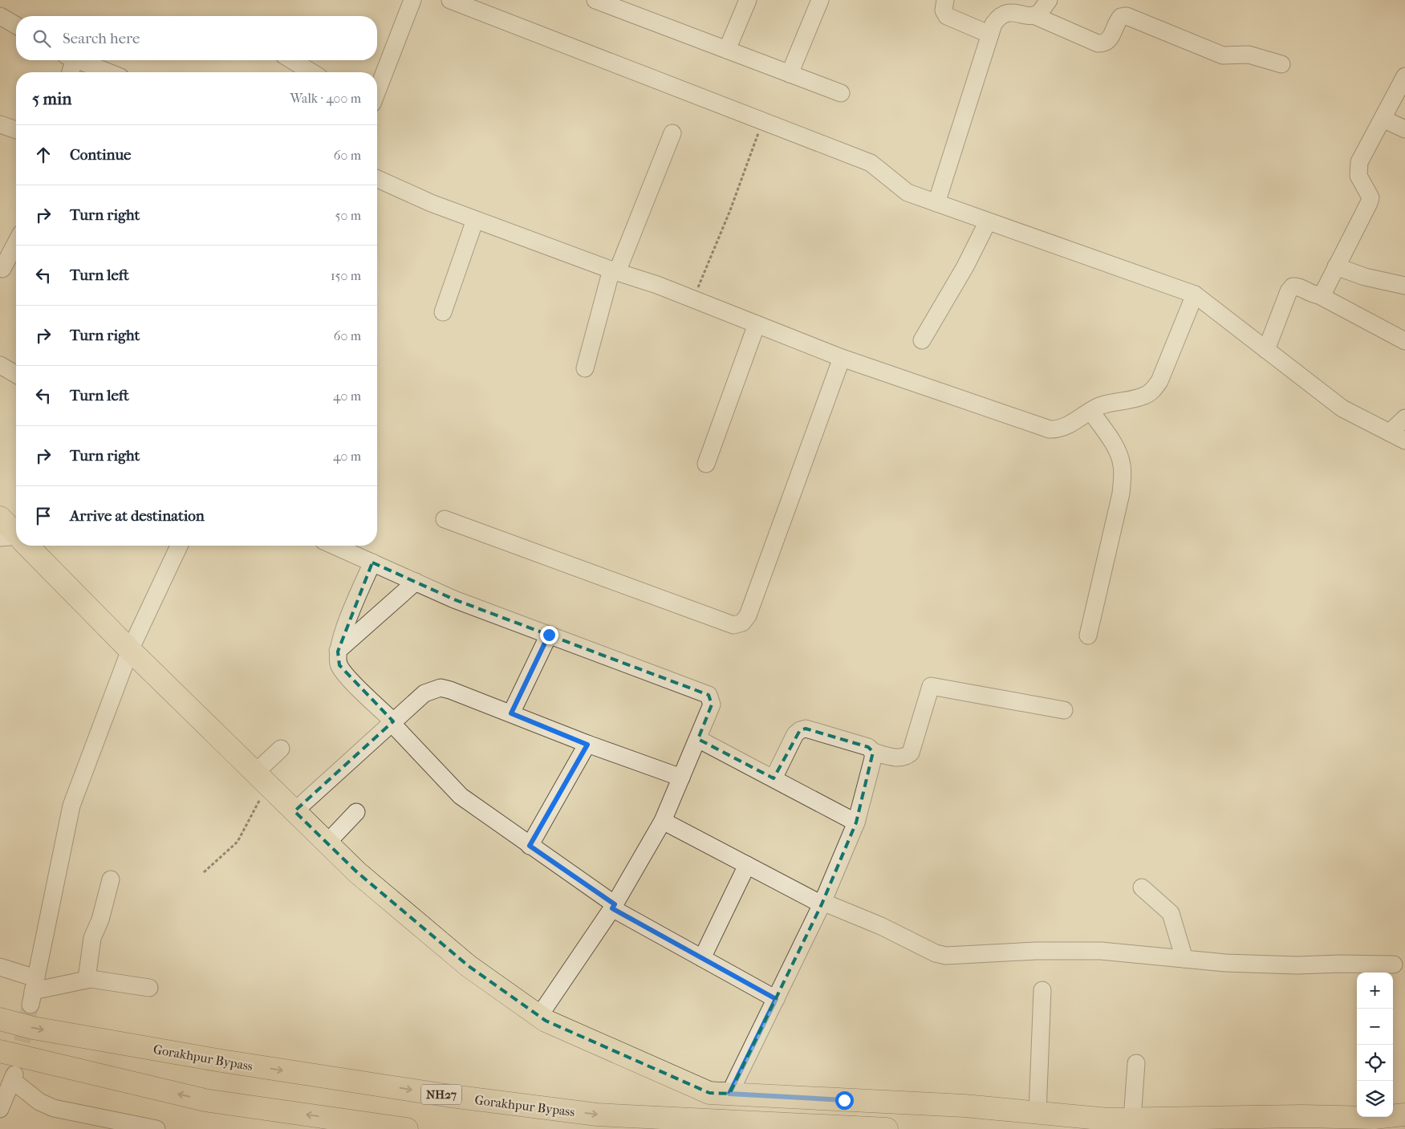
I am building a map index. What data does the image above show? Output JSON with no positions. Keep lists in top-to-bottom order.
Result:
{
  "streets": {
    "main road": ["Gorakhpur Bypass", "NH27"]
  },
  "page": {
    "search": "Search here",
    "heading": ["5 min", "Walk · 400 m"],
    "list": [
      ["Continue", "60 m"],
      ["Turn right", "50 m"],
      ["Turn left", "150 m"],
      ["Turn right", "60 m"],
      ["Turn left", "40 m"],
      ["Turn right", "40 m"],
      "Arrive at destination"
    ],
    "map_buttons": ["+", "−"]
  }
}
